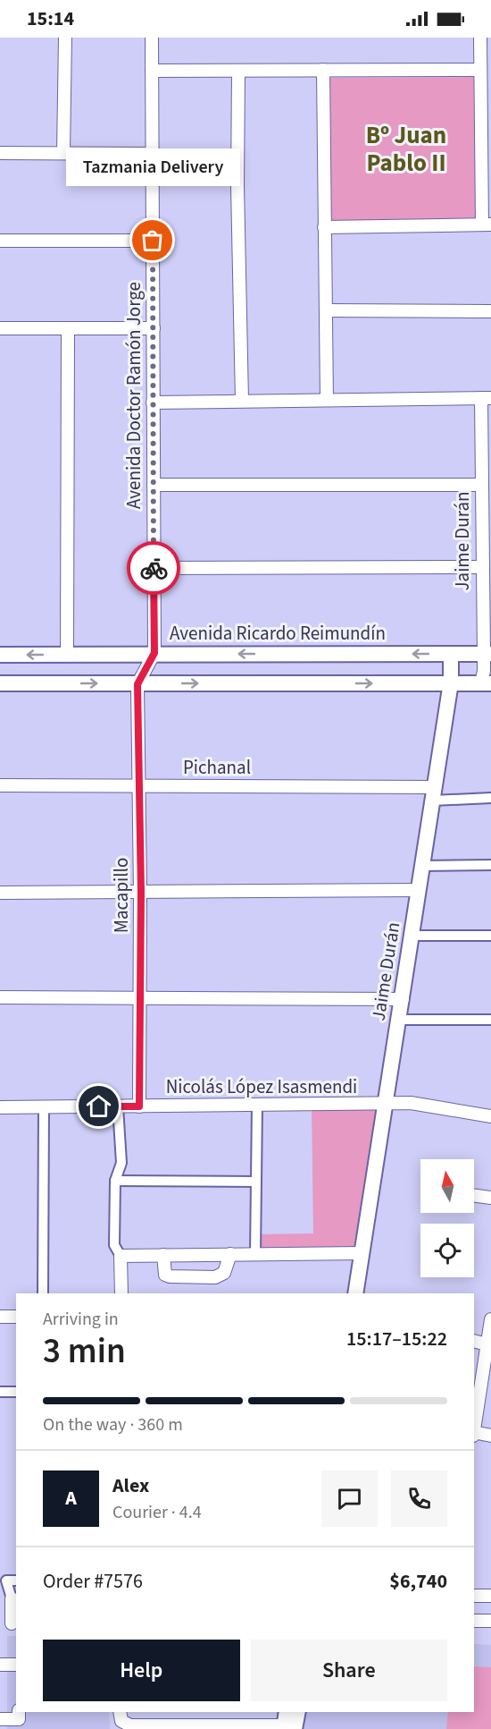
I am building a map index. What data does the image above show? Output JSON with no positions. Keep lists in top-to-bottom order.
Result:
{
  "streets": {
    "street": [
      "Avenida Doctor Ramón Jorge",
      "Jaime Durán",
      "Avenida Ricardo Reimundín",
      "Pichanal",
      "Macapillo",
      "Nicolás López Isasmendi"
    ]
  },
  "crossings": [
    ["Avenida Doctor Ramón Jorge", "Avenida Ricardo Reimundín"],
    ["Avenida Doctor Ramón Jorge", "Macapillo"],
    ["Jaime Durán", "Avenida Ricardo Reimundín"],
    ["Jaime Durán", "Pichanal"],
    ["Jaime Durán", "Nicolás López Isasmendi"],
    ["Pichanal", "Macapillo"],
    ["Macapillo", "Nicolás López Isasmendi"]
  ],
  "districts": ["Bº Juan Pablo II"],
  "places": ["Tazmania Delivery"],
  "north": "top",
  "page": {
    "status": "15:14",
    "bubble": "Tazmania Delivery",
    "heading": ["3 min", "Arriving in", "15:17–15:22"],
    "panel": [
      "Alex",
      "Courier · 4.4",
      "Order #7576",
      "$6,740"
    ],
    "bar": "On the way · 360 m",
    "round": "A",
    "buttons": ["Help", "Share"]
  }
}
